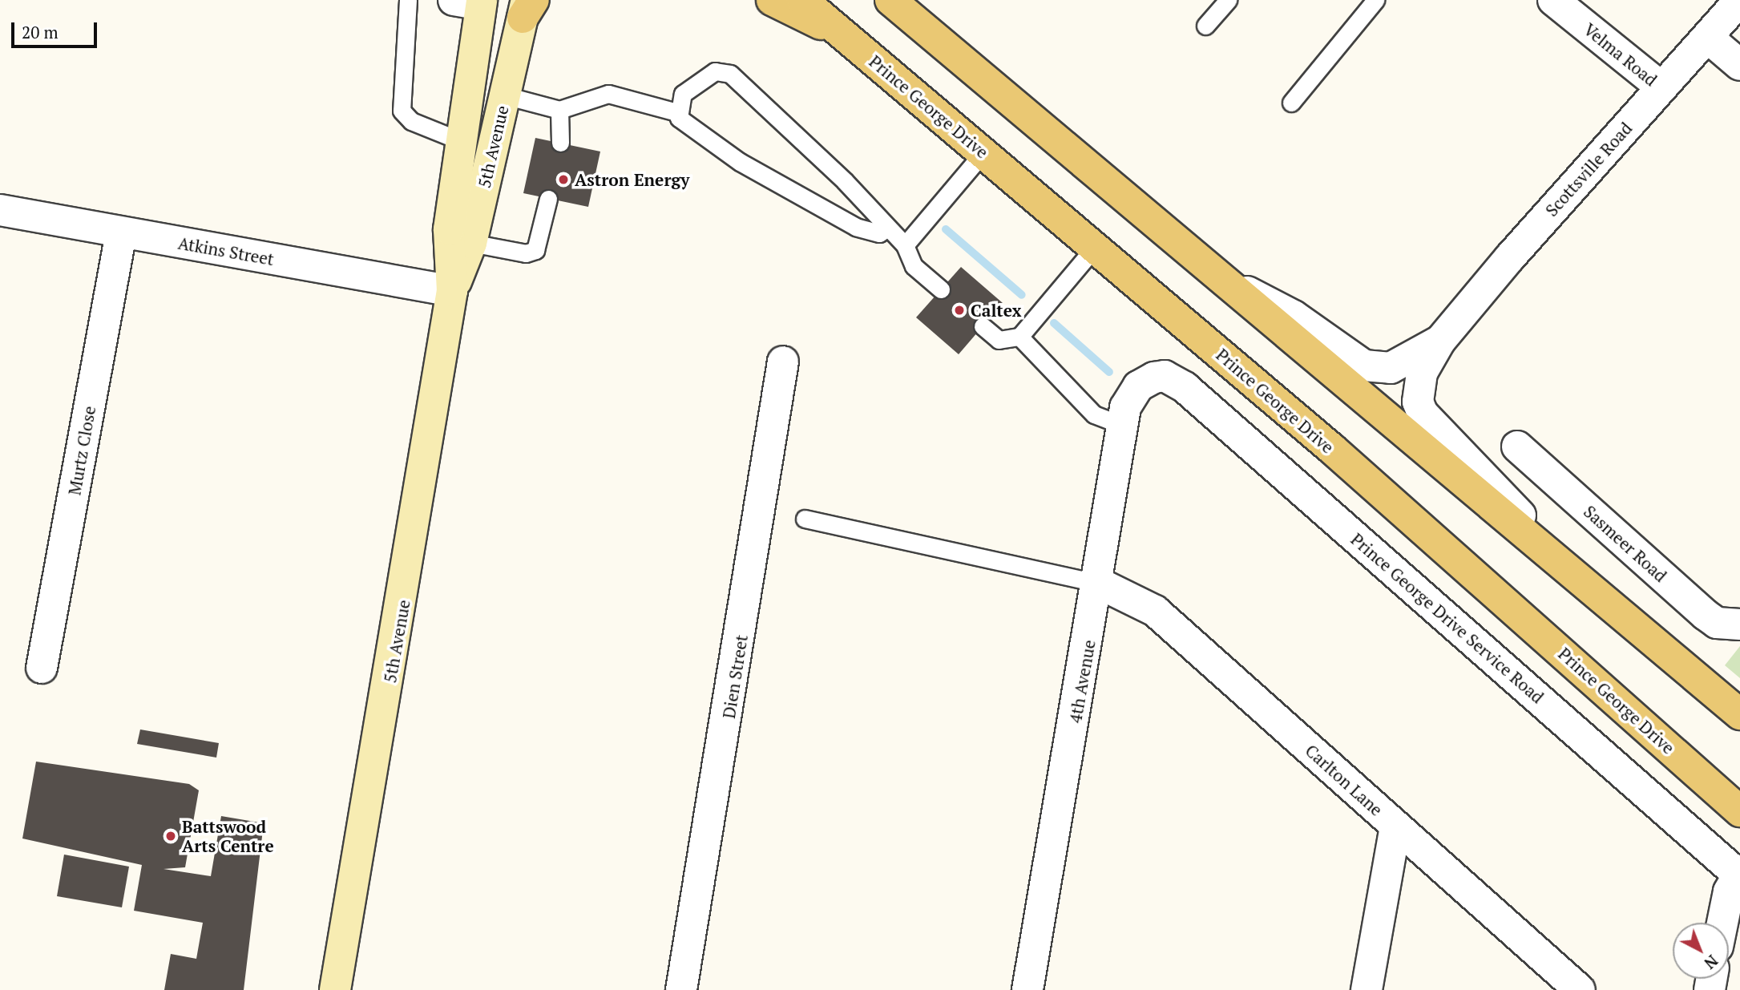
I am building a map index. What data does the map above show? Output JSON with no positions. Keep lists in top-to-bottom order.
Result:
{
  "streets": {
    "main road": ["Prince George Drive", "5th Avenue"],
    "street": [
      "Velma Road",
      "Scottsville Road",
      "Atkins Street",
      "Murtz Close",
      "Sasmeer Road",
      "Prince George Drive Service Road",
      "Dien Street",
      "4th Avenue",
      "Carlton Lane"
    ]
  },
  "crossings": [
    ["Velma Road", "Scottsville Road"],
    ["5th Avenue", "Atkins Street"],
    ["Atkins Street", "Murtz Close"],
    ["Prince George Drive Service Road", "4th Avenue"],
    ["4th Avenue", "Carlton Lane"]
  ],
  "places": ["Astron Energy", "Caltex", "Battswood Arts Centre"],
  "scale_bar": "20 m",
  "north": "bottom right"
}
